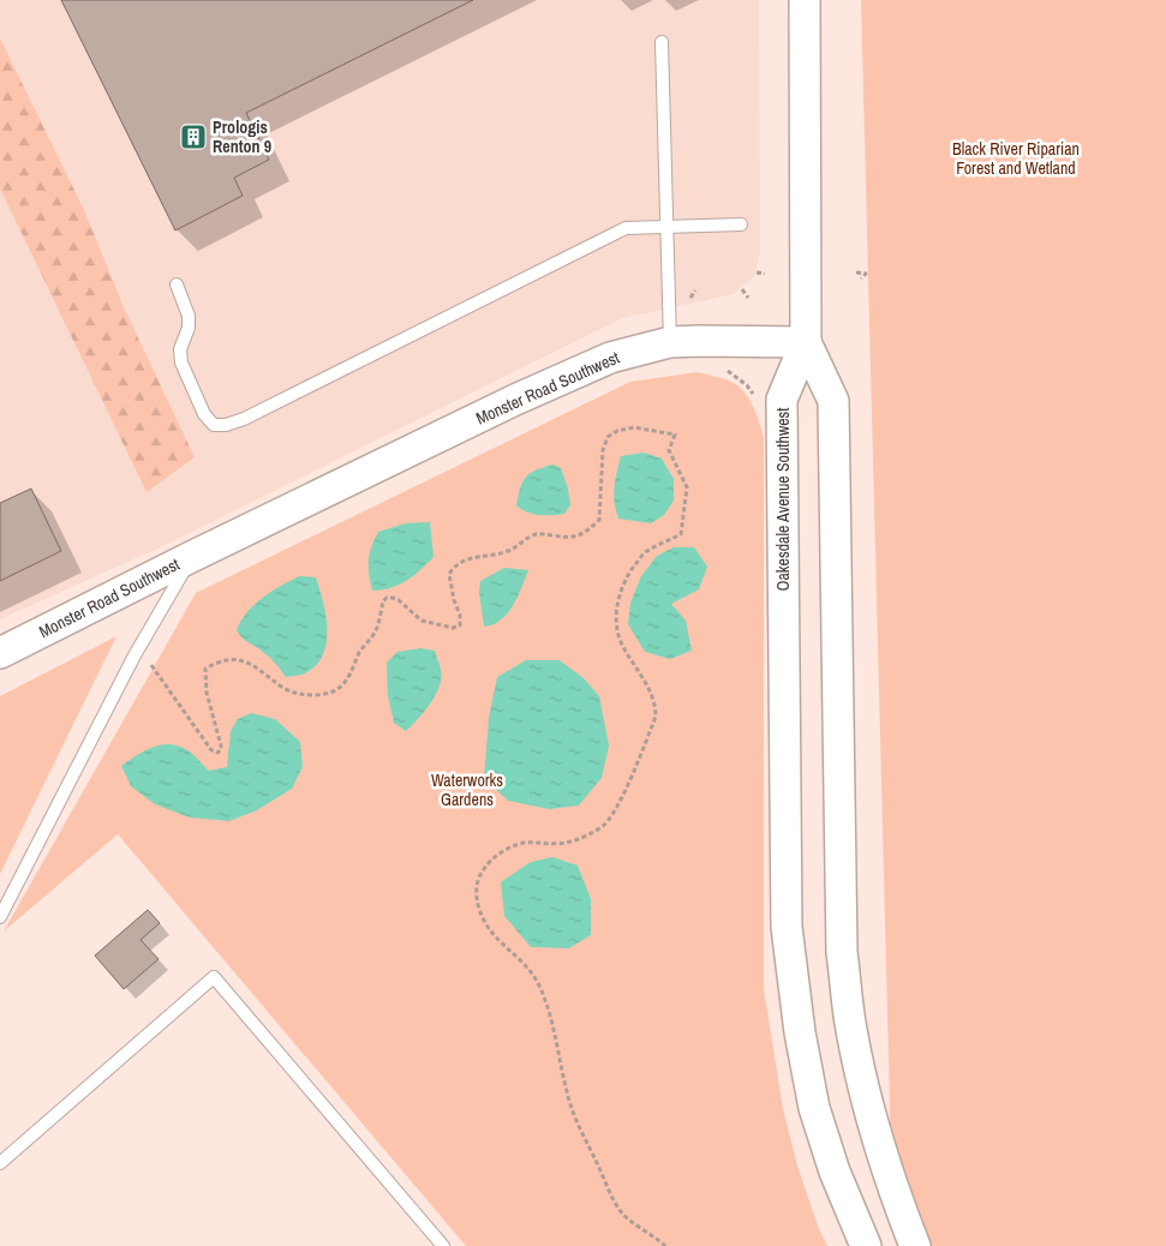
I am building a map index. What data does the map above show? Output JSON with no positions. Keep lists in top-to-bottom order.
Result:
{
  "streets": {
    "street": ["Monster Road Southwest", "Oakesdale Avenue Southwest"]
  },
  "crossings": [
    ["Monster Road Southwest", "Oakesdale Avenue Southwest"]
  ],
  "parks": ["Black River Riparian Forest and Wetland", "Waterworks Gardens"],
  "places": {
    "building": ["Prologis Renton 9"]
  }
}
